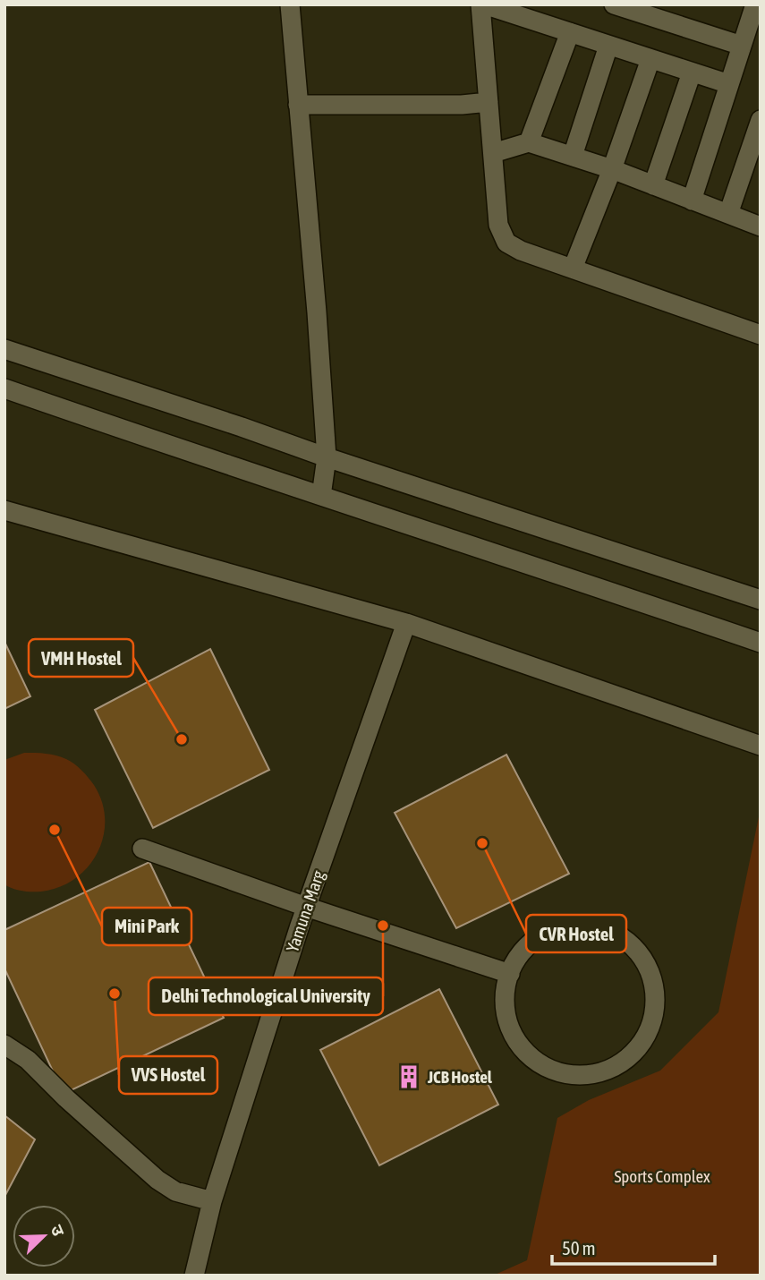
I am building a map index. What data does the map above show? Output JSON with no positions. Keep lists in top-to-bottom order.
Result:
{
  "streets": {
    "street": ["Yamuna Marg"]
  },
  "parks": ["Sports Complex"],
  "places": {
    "other": [
      "VMH Hostel",
      "Mini Park",
      "CVR Hostel",
      "Delhi Technological University",
      "VVS Hostel"
    ],
    "building": ["JCB Hostel"]
  },
  "scale_bar": "50 m",
  "north": "top right"
}
